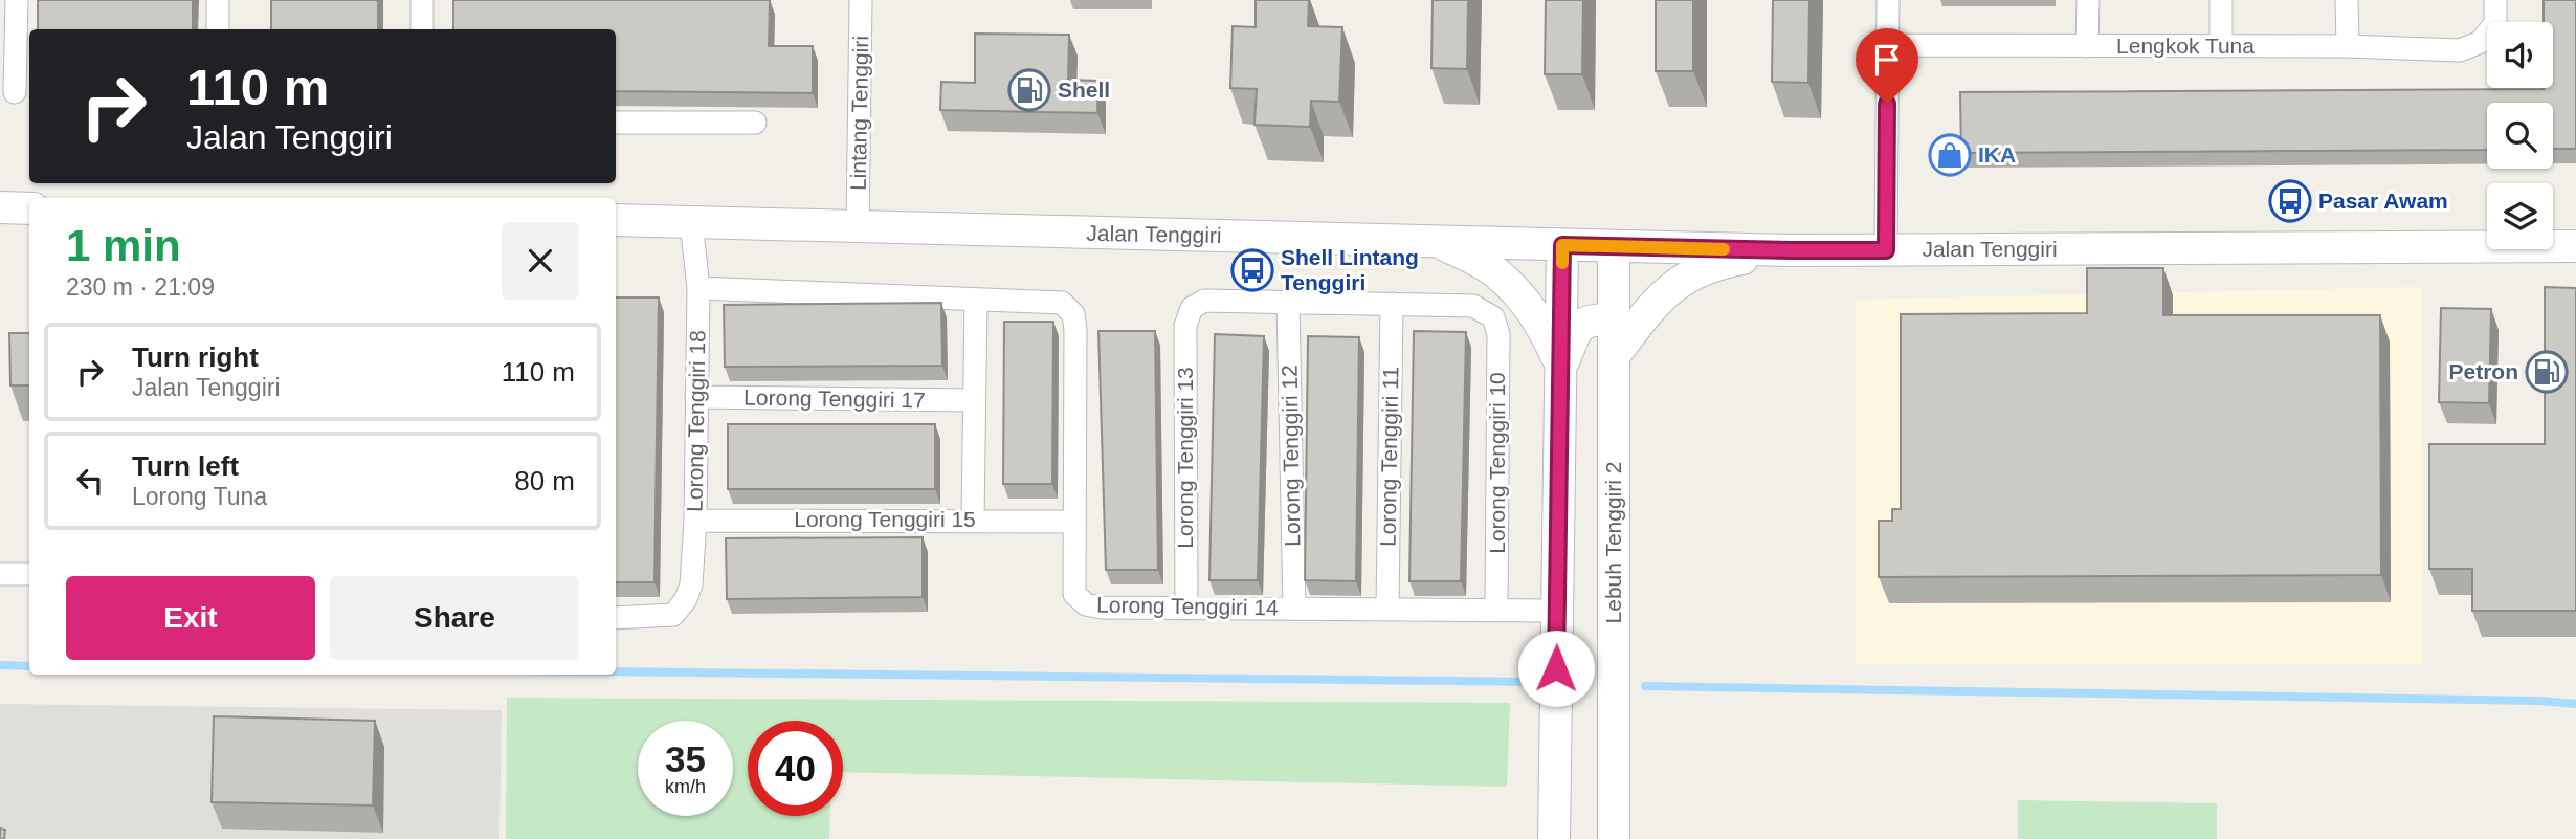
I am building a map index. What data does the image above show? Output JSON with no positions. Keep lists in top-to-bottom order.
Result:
{
  "streets": {
    "street": [
      "Lengkok Tuna",
      "Lintang Tenggiri",
      "Jalan Tenggiri",
      "Lorong Tenggiri 17",
      "Lorong Tenggiri 18",
      "Lorong Tenggiri 12",
      "Lorong Tenggiri 11",
      "Lorong Tenggiri 13",
      "Lorong Tenggiri 10",
      "Lorong Tenggiri 15",
      "Lebuh Tenggiri 2",
      "Lorong Tenggiri 14"
    ]
  },
  "crossings": [
    ["Lintang Tenggiri", "Jalan Tenggiri"],
    ["Jalan Tenggiri", "Lorong Tenggiri 18"],
    ["Jalan Tenggiri", "Lebuh Tenggiri 2"],
    ["Lorong Tenggiri 17", "Lorong Tenggiri 18"],
    ["Lorong Tenggiri 18", "Lorong Tenggiri 15"],
    ["Lorong Tenggiri 12", "Lorong Tenggiri 13"],
    ["Lorong Tenggiri 12", "Lorong Tenggiri 14"],
    ["Lorong Tenggiri 11", "Lorong Tenggiri 10"],
    ["Lorong Tenggiri 11", "Lorong Tenggiri 14"],
    ["Lorong Tenggiri 13", "Lorong Tenggiri 14"],
    ["Lorong Tenggiri 10", "Lorong Tenggiri 14"],
    ["Lorong Tenggiri 15", "Lorong Tenggiri 14"]
  ],
  "places": {
    "fuel station": ["Shell", "Petron"],
    "shop": ["IKA"],
    "bus stop": ["Pasar Awam", "Shell Lintang Tenggiri"]
  },
  "page": {
    "turn": ["110 m", "Jalan Tenggiri"],
    "heading": ["1 min", "230 m · 21:09"],
    "list": [
      {
        "name": "Turn right",
        "note": "Jalan Tenggiri",
        "value": "110 m"
      },
      {
        "name": "Turn left",
        "note": "Lorong Tuna",
        "value": "80 m"
      }
    ],
    "buttons": ["Exit", "Share"],
    "speed": "35 km/h",
    "limit": "40"
  }
}
